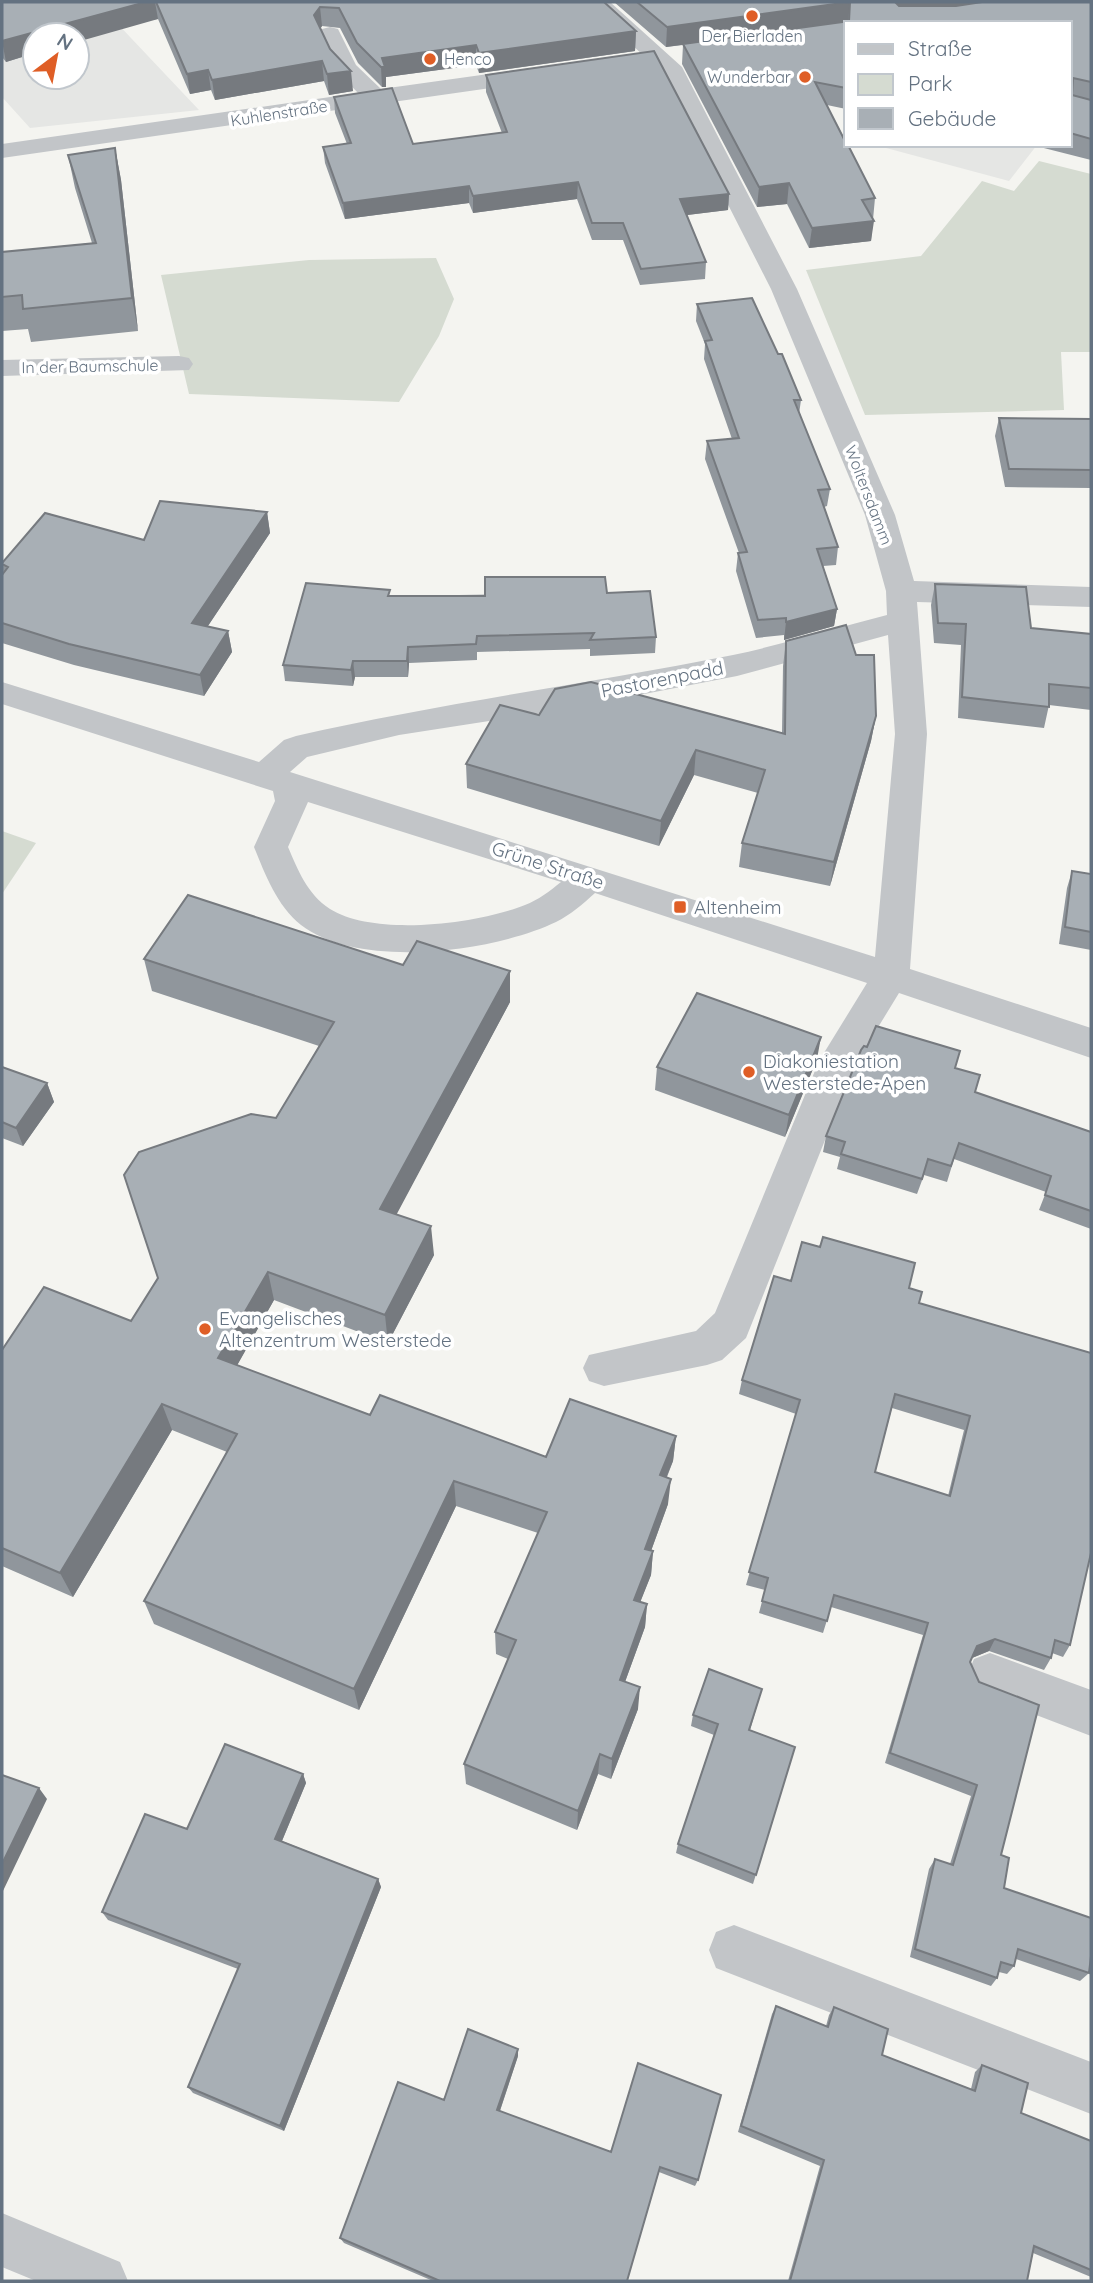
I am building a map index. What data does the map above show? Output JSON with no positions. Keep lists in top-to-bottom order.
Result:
{
  "streets": {
    "street": [
      "Kuhlenstraße",
      "In der Baumschule",
      "Woltersdamm",
      "Pastorenpadd",
      "Grüne Straße"
    ]
  },
  "crossings": [
    ["Woltersdamm", "Pastorenpadd"],
    ["Woltersdamm", "Grüne Straße"],
    ["Pastorenpadd", "Grüne Straße"]
  ],
  "places": {
    "other": [
      "Der Bierladen",
      "Henco",
      "Wunderbar",
      "Diakoniestation Westerstede-Apen",
      "Evangelisches Altenzentrum Westerstede"
    ],
    "transit": ["Altenheim"]
  },
  "legend": ["Straße", "Park", "Gebäude"],
  "north": "top right"
}
